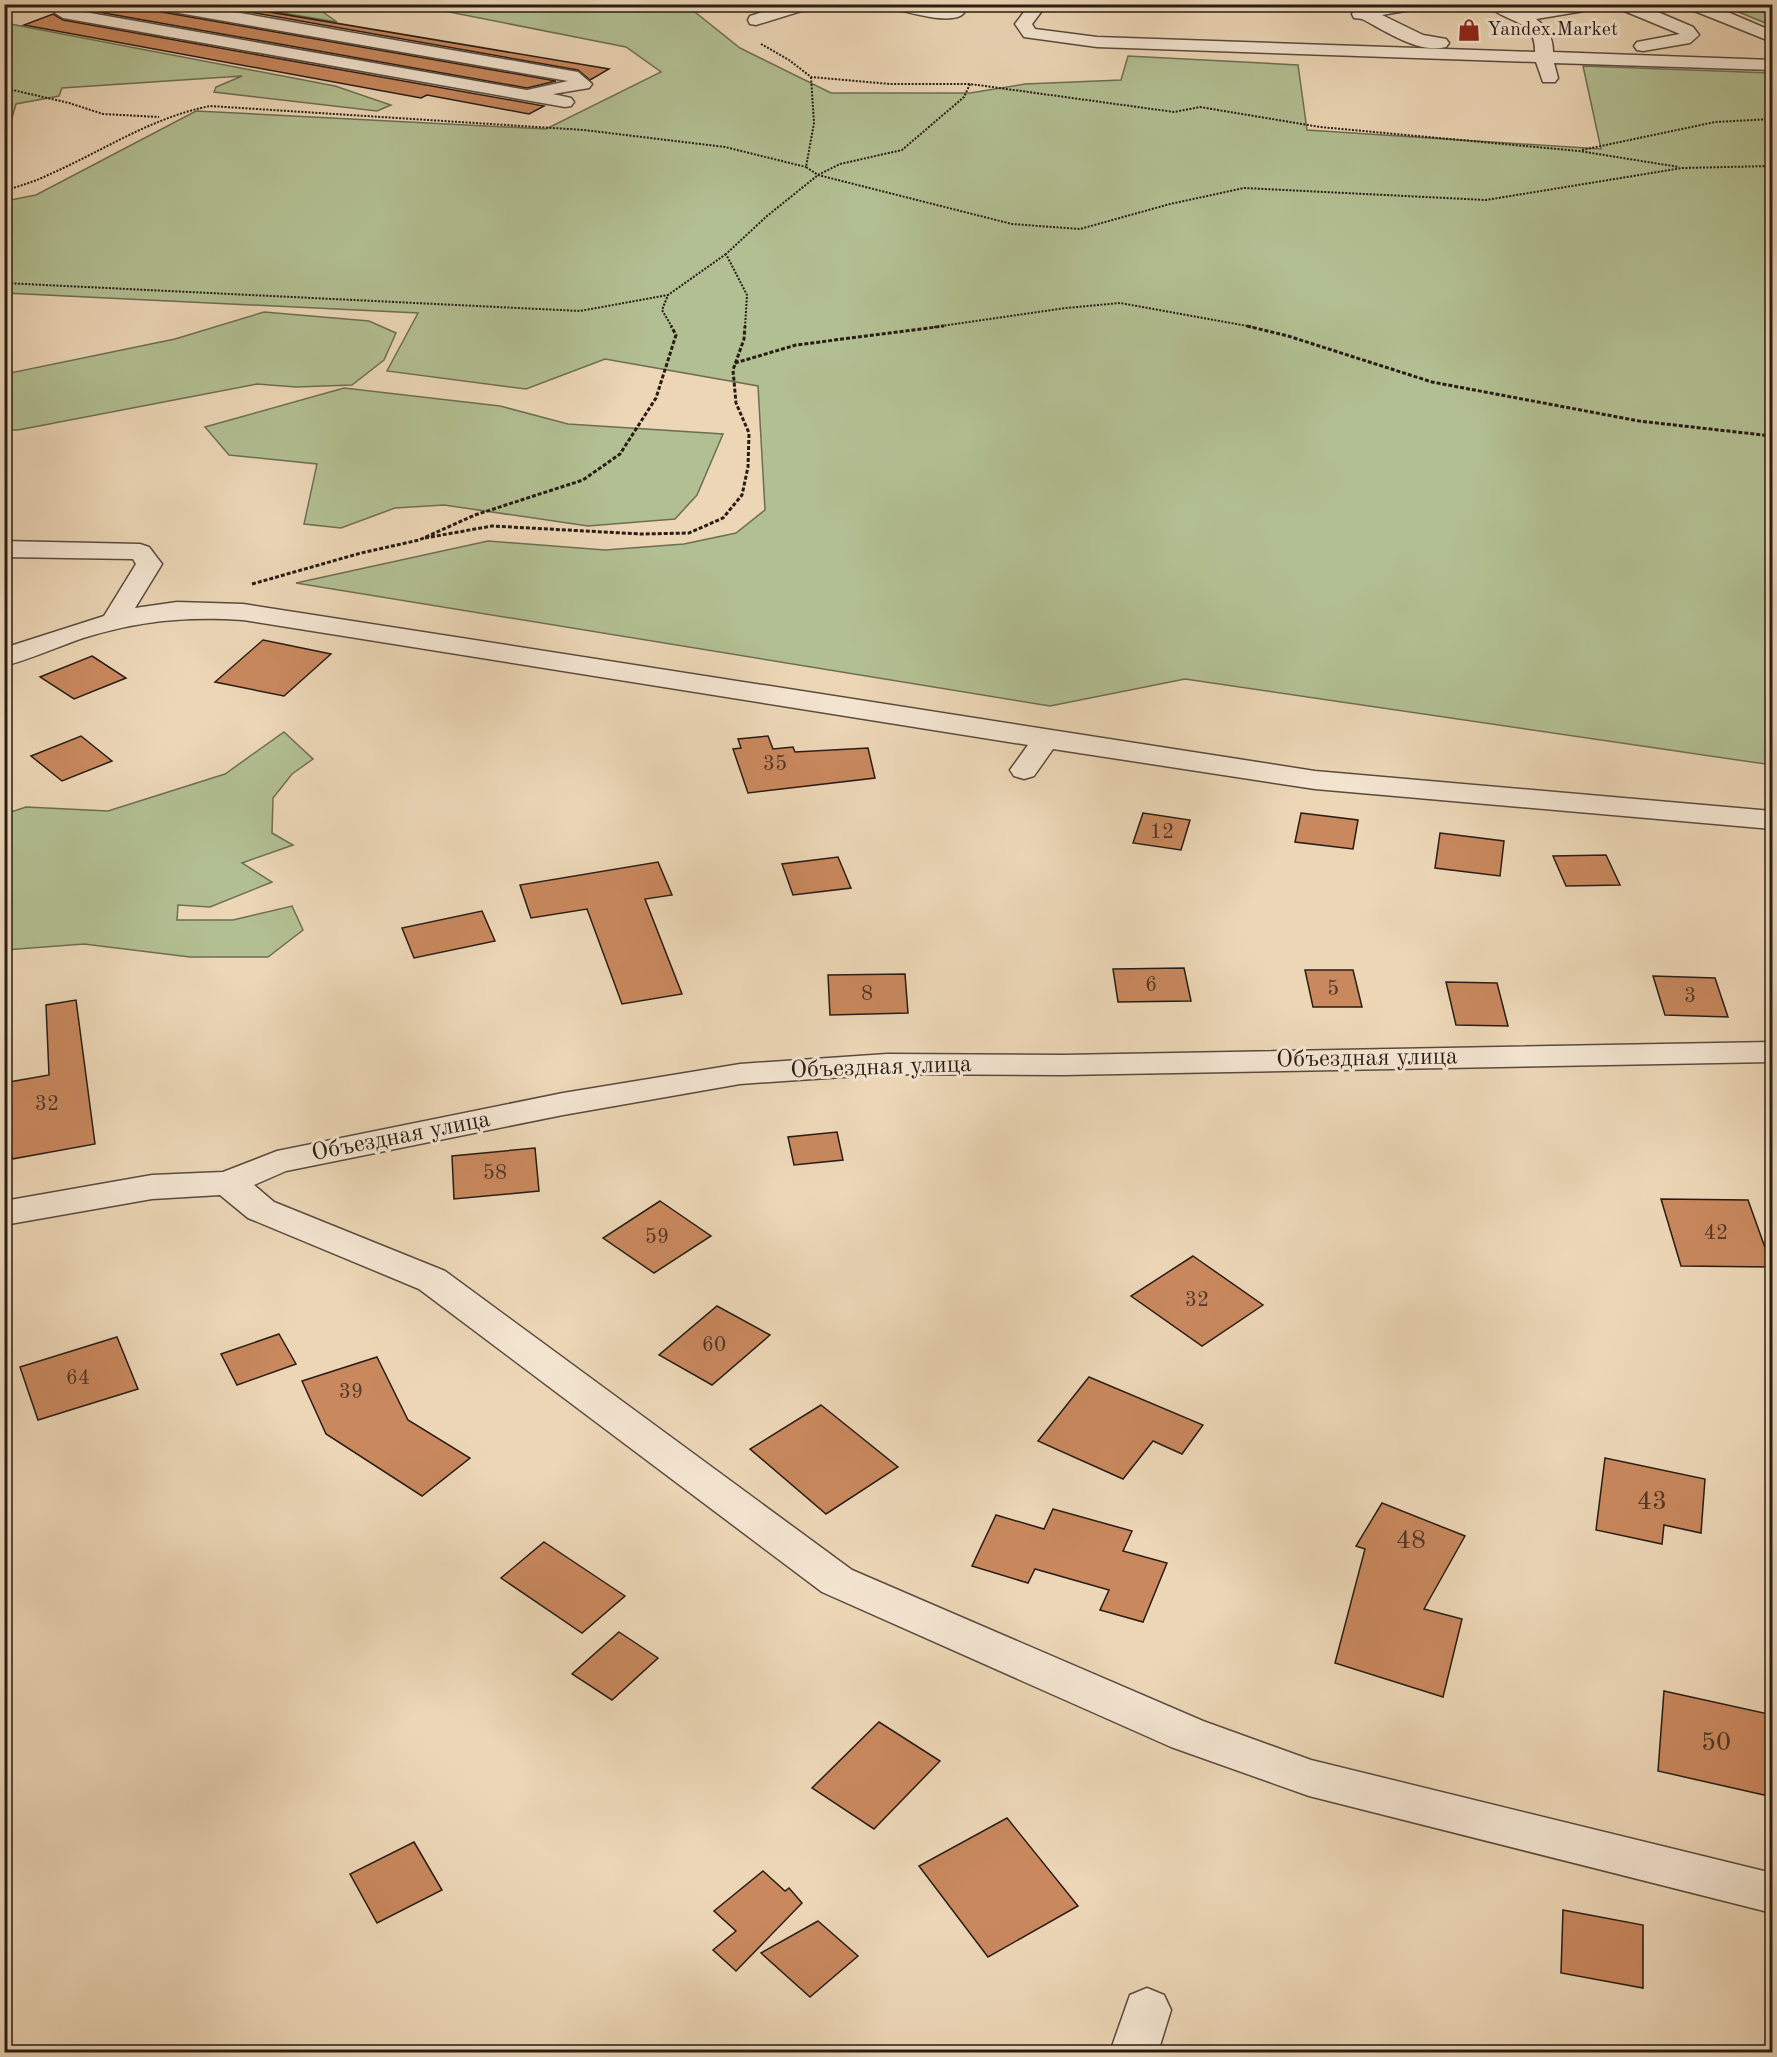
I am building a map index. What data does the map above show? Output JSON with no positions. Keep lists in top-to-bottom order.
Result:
{
  "streets": {
    "street": ["Объездная улица"]
  },
  "places": {
    "shop": ["Yandex.Market"]
  },
  "house_numbers": [
    "35",
    "12",
    "6",
    "5",
    "8",
    "3",
    "32",
    "58",
    "42",
    "59",
    "32",
    "60",
    "64",
    "39",
    "43",
    "48",
    "50"
  ]
}
